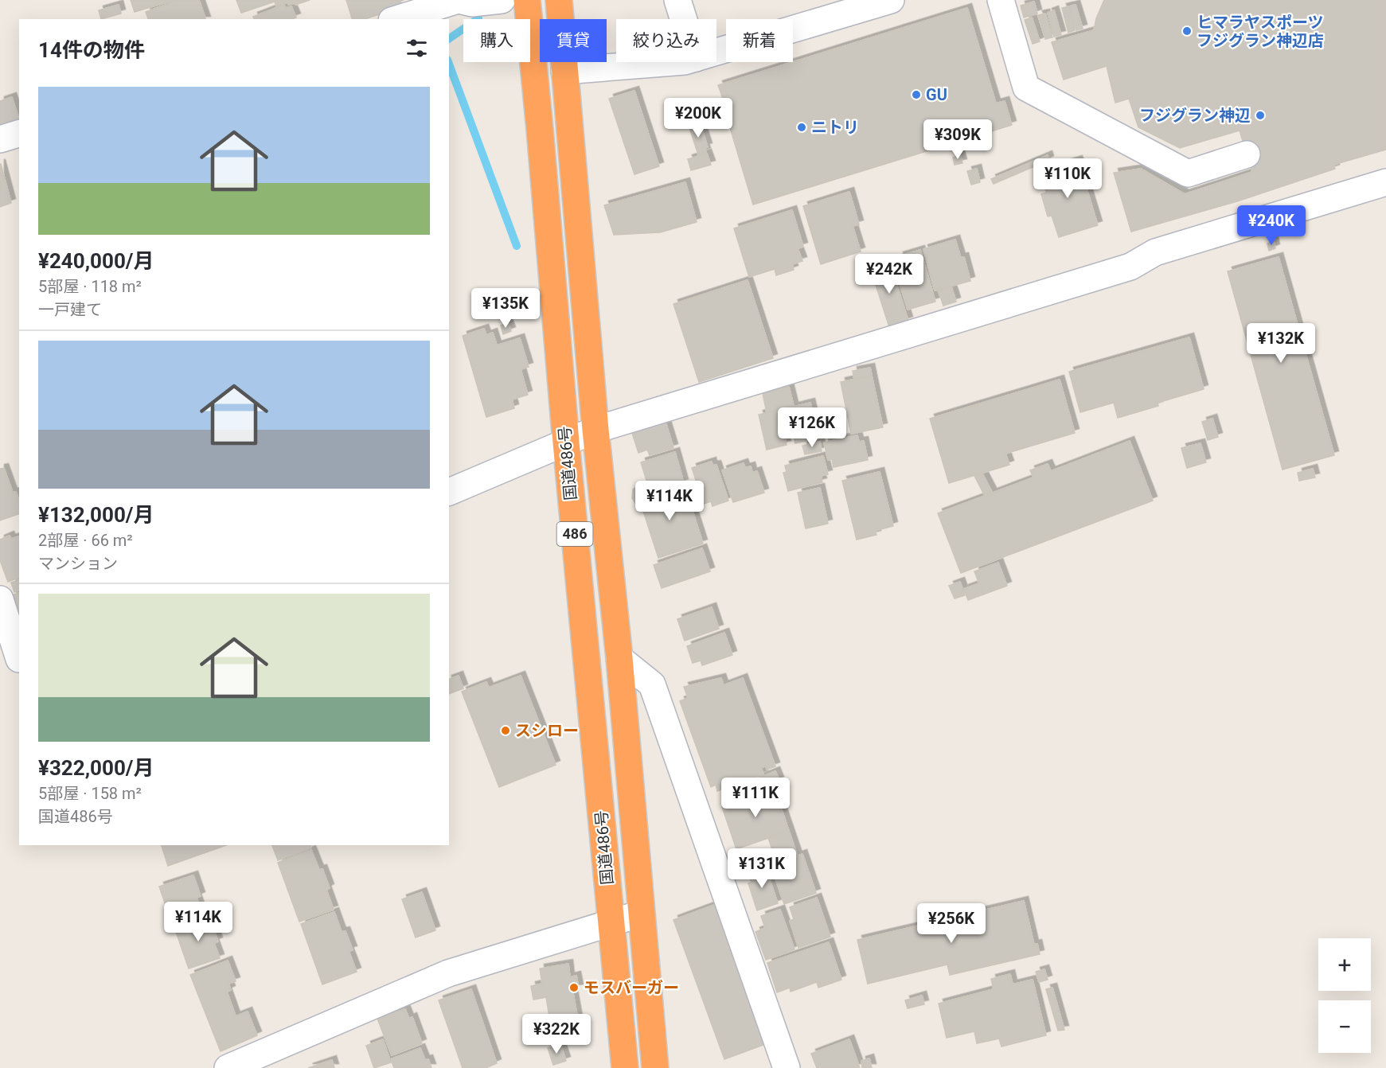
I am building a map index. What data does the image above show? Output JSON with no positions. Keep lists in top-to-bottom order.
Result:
{
  "streets": {
    "highway": ["国道486号", "486"]
  },
  "places": [
    "ヒマラヤスポーツ フジグラン神辺店",
    "GU",
    "フジグラン神辺",
    "ニトリ",
    "スシロー",
    "モスバーガー"
  ],
  "page": {
    "chip": [
      "購入",
      "賃貸",
      "絞り込み",
      "新着"
    ],
    "heading": "14件の物件",
    "list": [
      {
        "name": "¥240,000/月",
        "note": "5部屋 · 118 m² · 一戸建て"
      },
      {
        "name": "¥132,000/月",
        "note": "2部屋 · 66 m² · マンション"
      },
      {
        "name": "¥322,000/月",
        "note": "5部屋 · 158 m² · 国道486号"
      }
    ],
    "price": [
      "¥200K",
      "¥309K",
      "¥110K",
      "¥240K",
      "¥242K",
      "¥135K",
      "¥132K",
      "¥126K",
      "¥114K",
      "¥111K",
      "¥131K",
      "¥114K",
      "¥256K",
      "¥322K"
    ],
    "map_buttons": ["+", "−"]
  }
}
